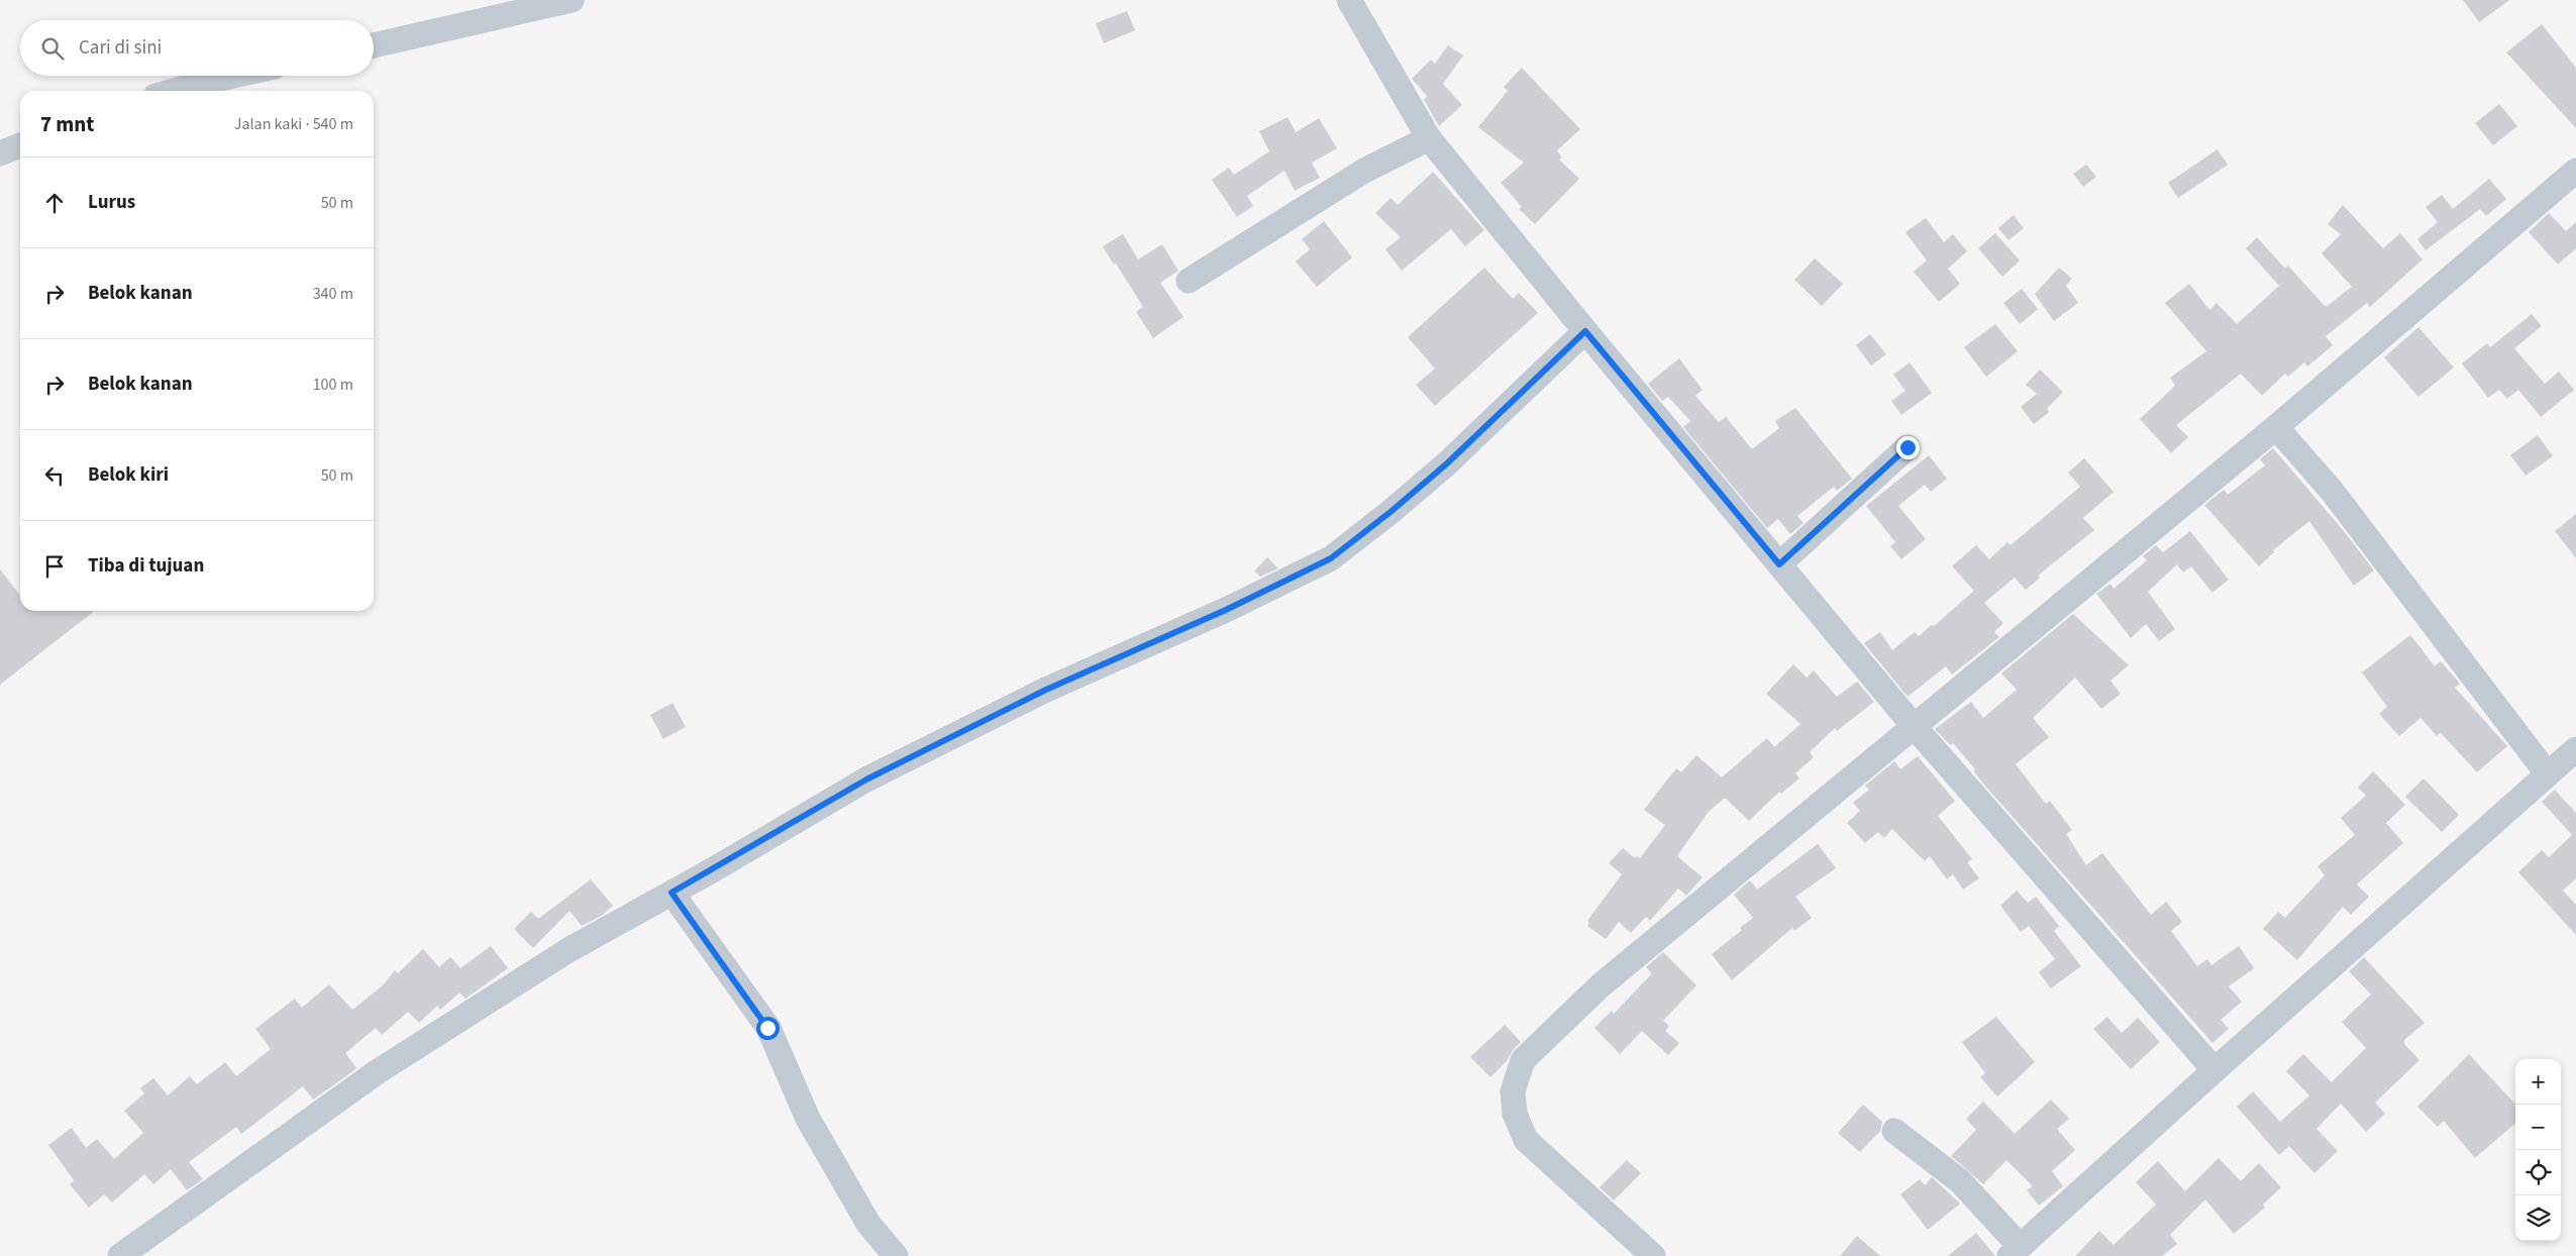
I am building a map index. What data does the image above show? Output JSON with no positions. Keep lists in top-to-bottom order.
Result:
{
  "page": {
    "search": "Cari di sini",
    "heading": ["7 mnt", "Jalan kaki · 540 m"],
    "list": [
      ["Lurus", "50 m"],
      ["Belok kanan", "340 m"],
      ["Belok kanan", "100 m"],
      ["Belok kiri", "50 m"],
      "Tiba di tujuan"
    ],
    "map_buttons": ["+", "−"]
  }
}
